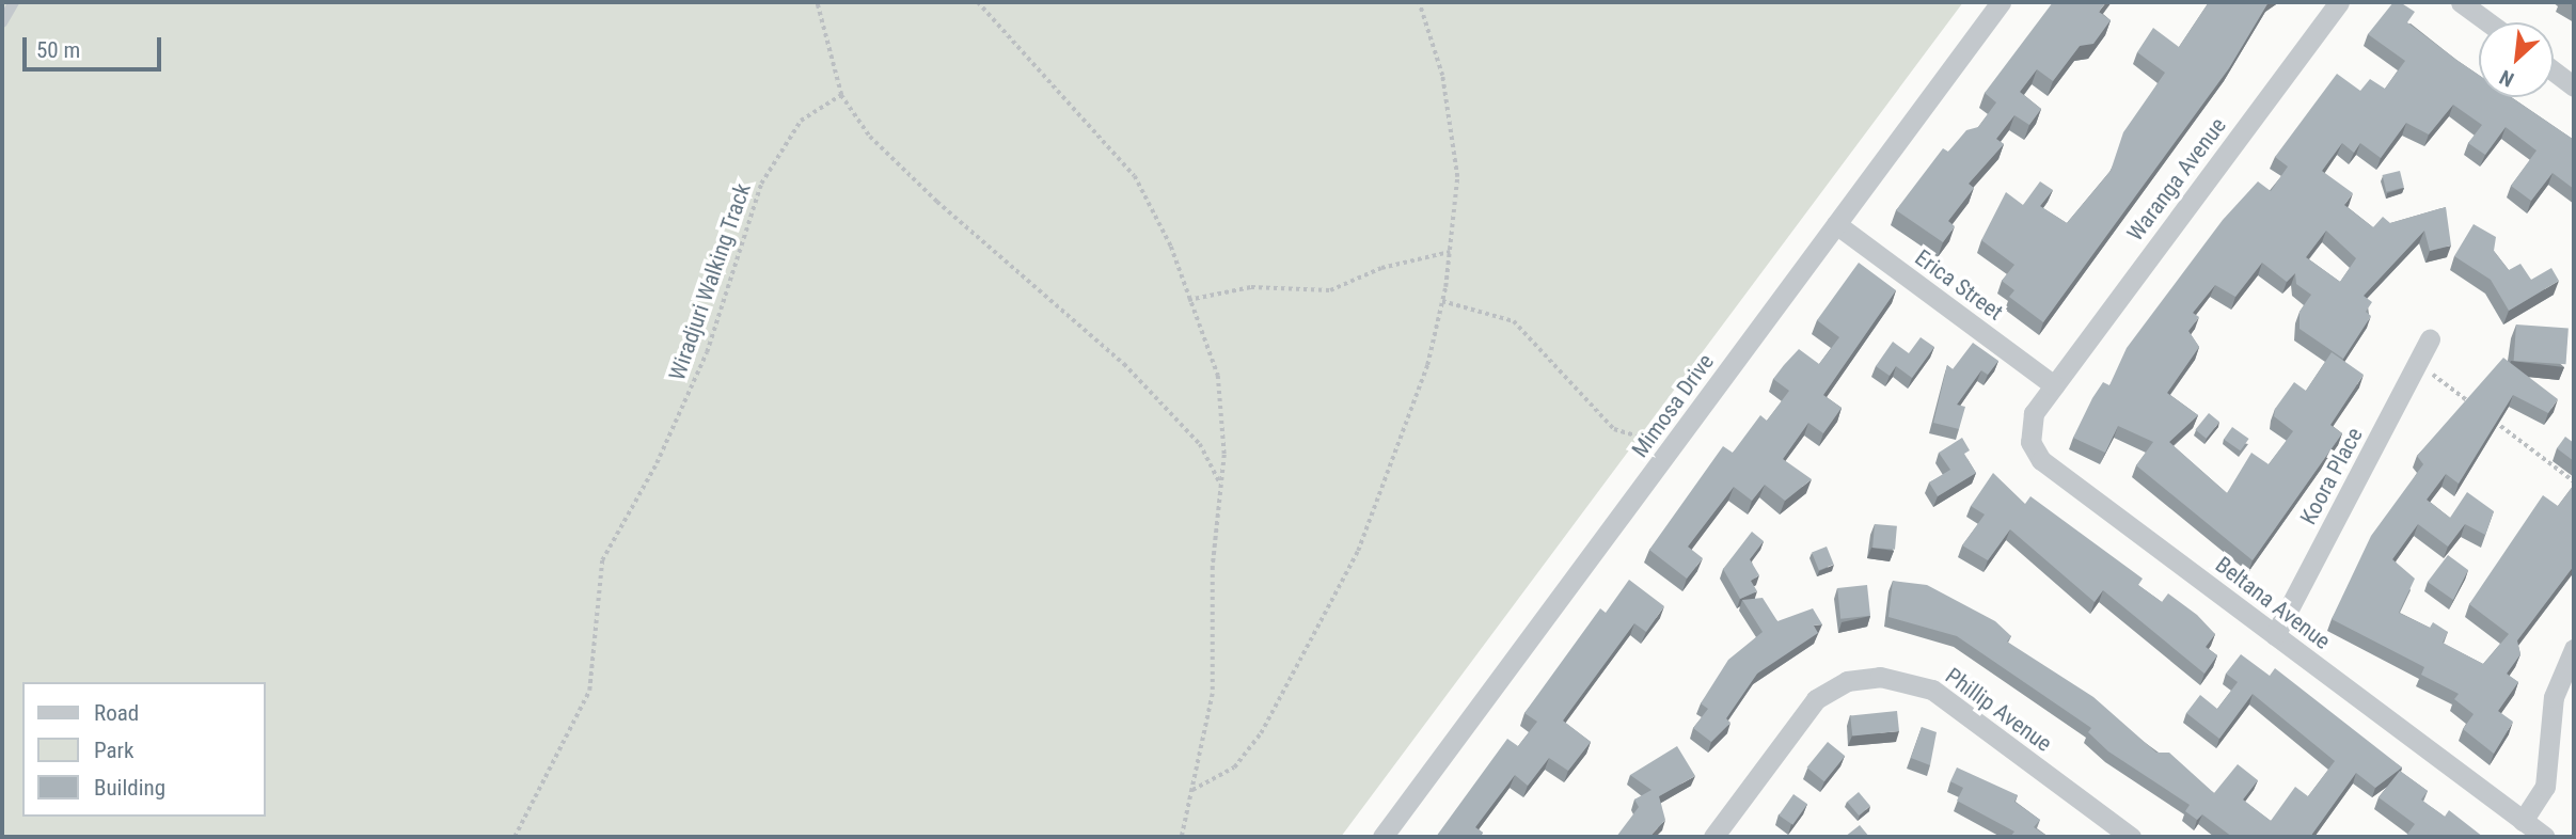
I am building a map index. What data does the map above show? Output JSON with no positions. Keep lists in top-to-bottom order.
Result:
{
  "streets": {
    "street": [
      "Waranga Avenue",
      "Erica Street",
      "Mimosa Drive",
      "Koora Place",
      "Beltana Avenue",
      "Phillip Avenue"
    ],
    "path": ["Wiradjuri Walking Track"]
  },
  "crossings": [
    ["Waranga Avenue", "Erica Street"],
    ["Waranga Avenue", "Beltana Avenue"],
    ["Erica Street", "Mimosa Drive"],
    ["Erica Street", "Beltana Avenue"],
    ["Koora Place", "Beltana Avenue"]
  ],
  "legend": ["Road", "Park", "Building"],
  "scale_bar": "50 m",
  "north": "bottom left"
}
